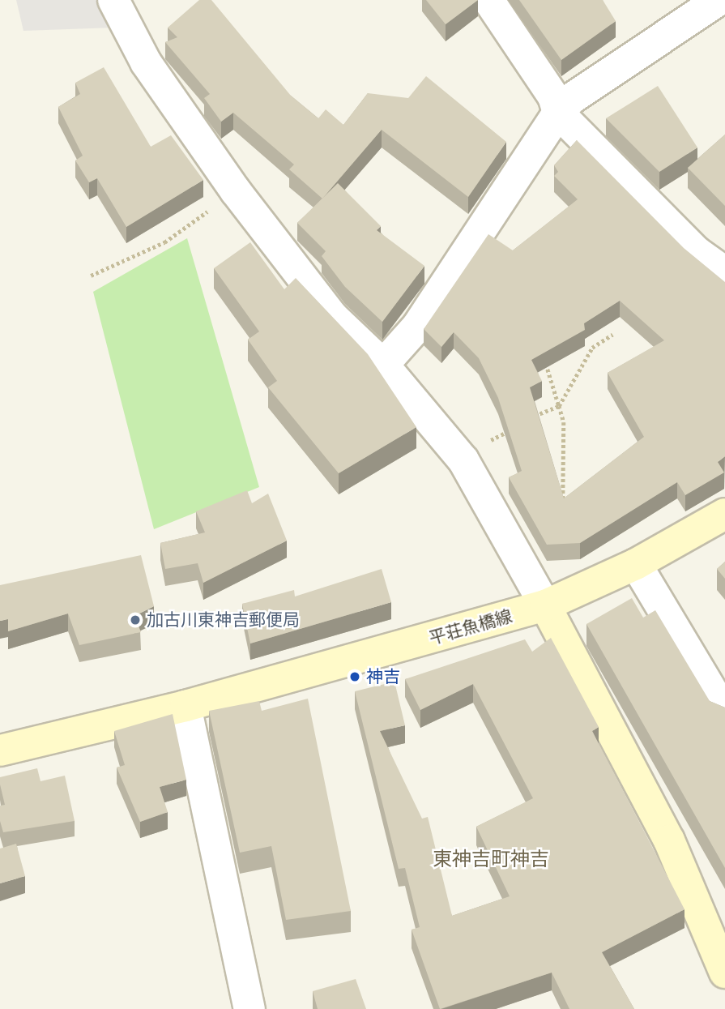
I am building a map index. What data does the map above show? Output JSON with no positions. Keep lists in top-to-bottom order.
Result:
{
  "streets": {
    "main road": ["平荘魚橋線"]
  },
  "districts": ["東神吉町神吉"],
  "places": ["加古川東神吉郵便局", "神吉"]
}
